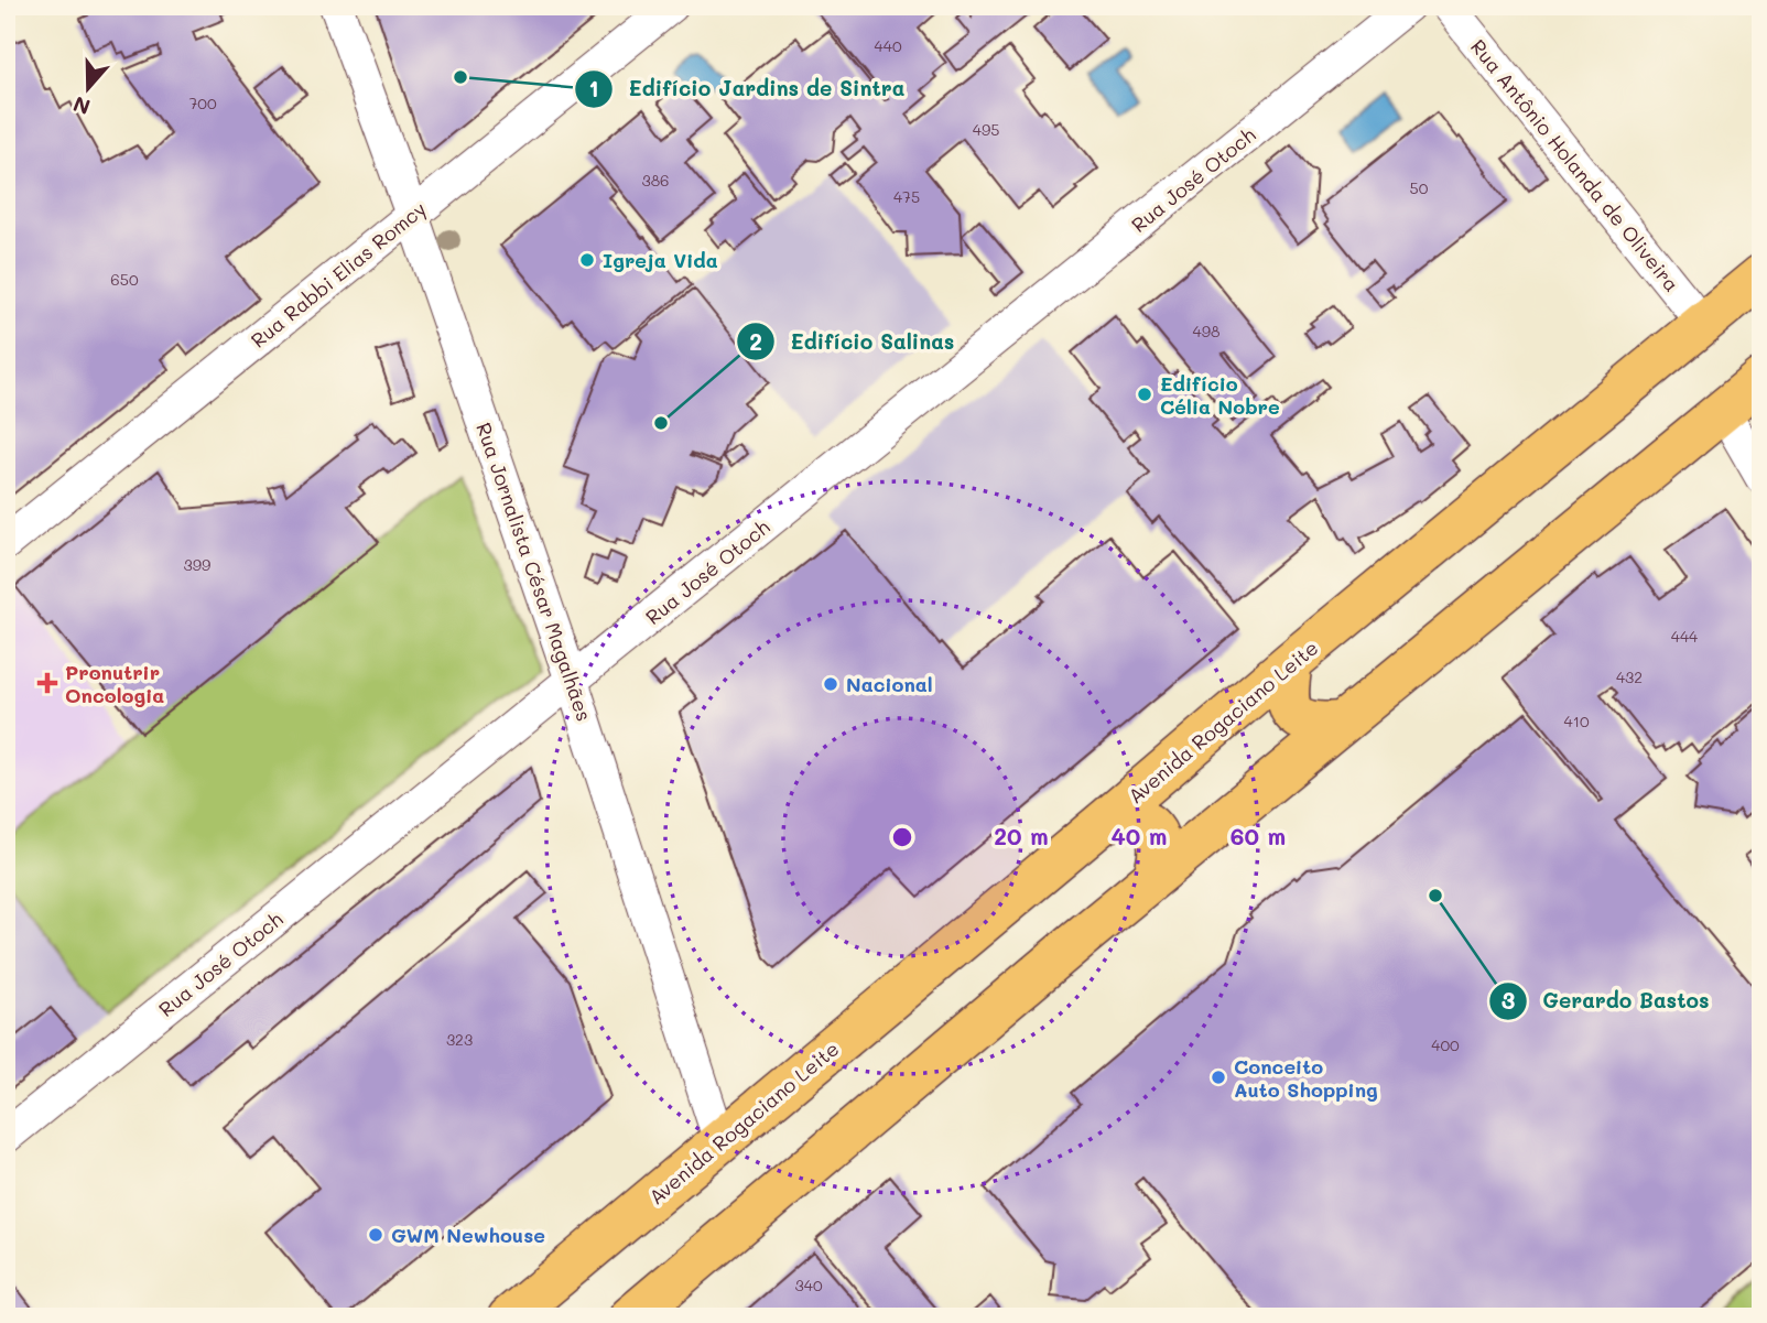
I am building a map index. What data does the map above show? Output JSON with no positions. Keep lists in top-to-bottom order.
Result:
{
  "streets": {
    "main road": ["Avenida Rogaciano Leite"],
    "street": [
      "Rua Antônio Holanda de Oliveira",
      "Rua José Otoch",
      "Rua Rabbi Elias Romcy",
      "Rua Jornalista César Magalhães"
    ]
  },
  "crossings": [
    ["Rua Antônio Holanda de Oliveira", "Avenida Rogaciano Leite"],
    ["Rua José Otoch", "Rua Jornalista César Magalhães"],
    ["Rua Rabbi Elias Romcy", "Rua Jornalista César Magalhães"],
    ["Rua Jornalista César Magalhães", "Avenida Rogaciano Leite"]
  ],
  "places": {
    "other": [
      "Edifício Jardins de Sintra",
      "Igreja Vida",
      "Edifício Célia Nobre",
      "Edifício Salinas",
      "Nacional",
      "Gerardo Bastos",
      "Conceito Auto Shopping",
      "GWM Newhouse"
    ],
    "health": ["Pronutrir Oncologia"]
  },
  "house_numbers": [
    "440",
    "700",
    "495",
    "386",
    "50",
    "475",
    "650",
    "498",
    "399",
    "444",
    "432",
    "410",
    "323",
    "400",
    "340"
  ],
  "north": "bottom",
  "rings": ["20 m", "40 m", "60 m"]
}
